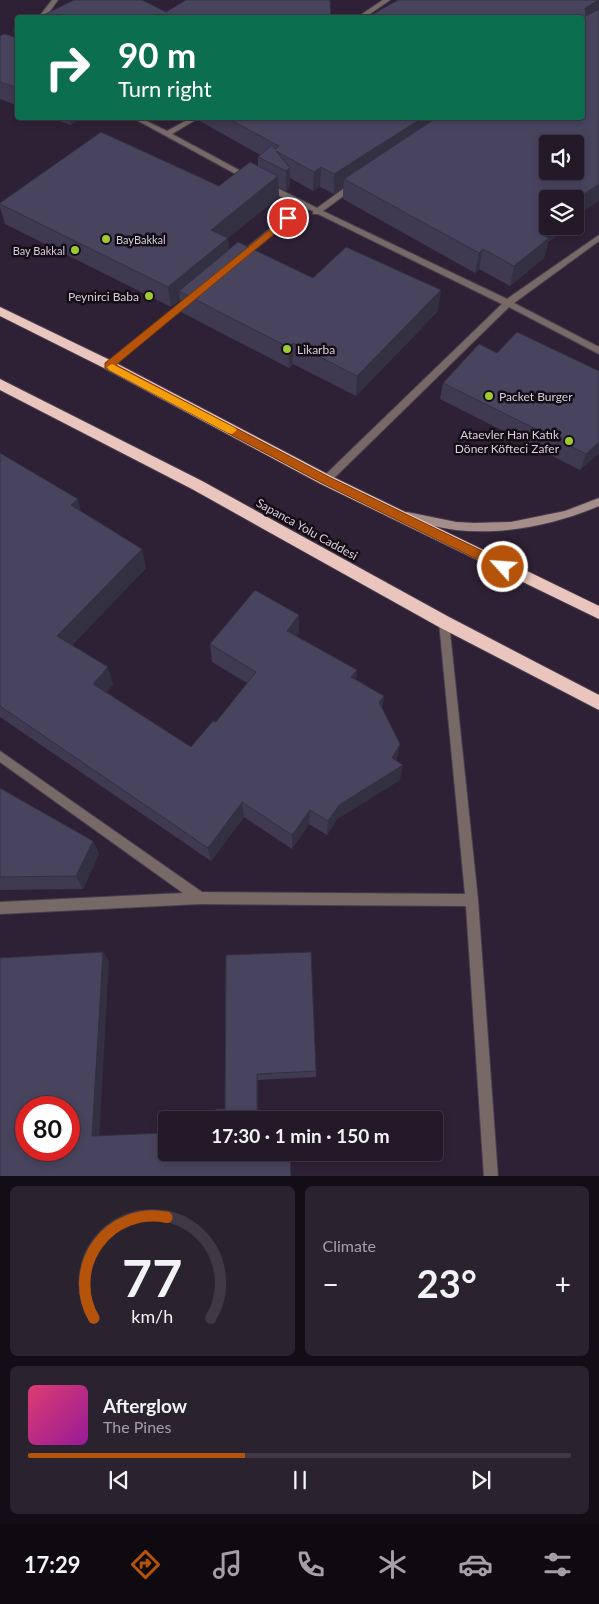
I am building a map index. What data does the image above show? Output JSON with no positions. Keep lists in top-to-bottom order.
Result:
{
  "streets": {
    "highway": ["Sapanca Yolu Caddesi"]
  },
  "places": [
    "BayBakkal",
    "Bay Bakkal",
    "Peynirci Baba",
    "Likarba",
    "Packet Burger",
    "Ataevler Han Katık Döner Köfteci Zafer"
  ],
  "page": {
    "turn": ["90 m", "Turn right"],
    "limit": "80",
    "trip": "17:30 · 1 min · 150 m",
    "tile": "Climate",
    "heat": ["−", "23°", "+"],
    "song": ["Afterglow", "The Pines"],
    "tabs": "17:29",
    "gauge": ["77", "km/h"]
  }
}
